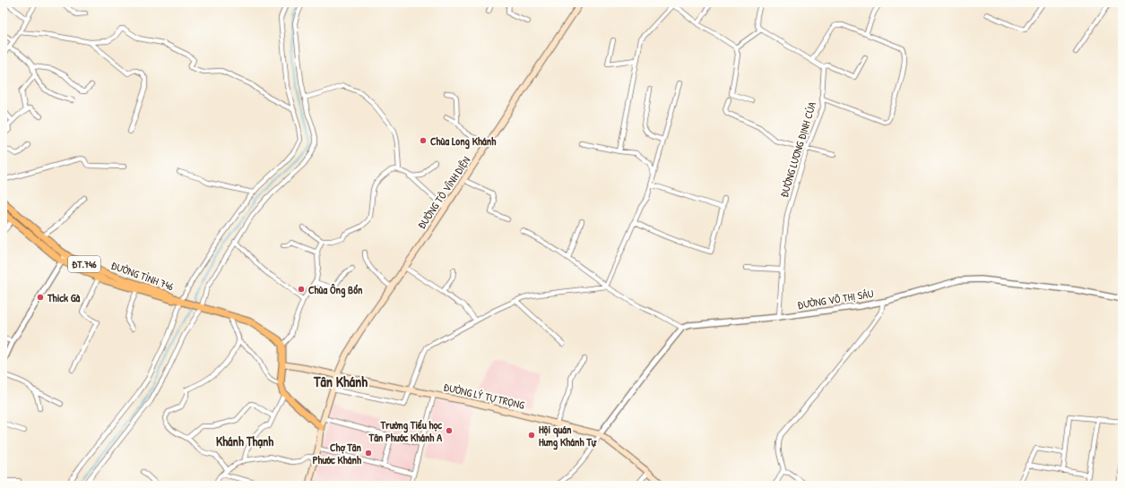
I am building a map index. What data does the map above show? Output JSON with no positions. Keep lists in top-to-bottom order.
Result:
{
  "streets": {
    "main road": [
      "ĐƯỜNG TÔ VĨNH DIỆN",
      "ĐT.746",
      "ĐƯỜNG TỈNH 746",
      "ĐƯỜNG LÝ TỰ TRỌNG"
    ],
    "street": ["ĐƯỜNG LƯƠNG ĐỊNH CỦA", "ĐƯỜNG VÕ THỊ SÁU"]
  },
  "crossings": [
    ["ĐƯỜNG LƯƠNG ĐỊNH CỦA", "ĐƯỜNG VÕ THỊ SÁU"],
    ["ĐƯỜNG TÔ VĨNH DIỆN", "ĐƯỜNG LÝ TỰ TRỌNG"],
    ["ĐT.746", "ĐƯỜNG TỈNH 746"]
  ],
  "districts": ["Tân Khánh", "Khánh Thạnh"],
  "places": [
    "Chùa Long Khánh",
    "Chùa Ông Bổn",
    "Thick Gà",
    "Trường Tiểu học Tân Phước Khánh A",
    "Hội quán Hưng Khánh Tự",
    "Chợ Tân Phước Khánh"
  ]
}
